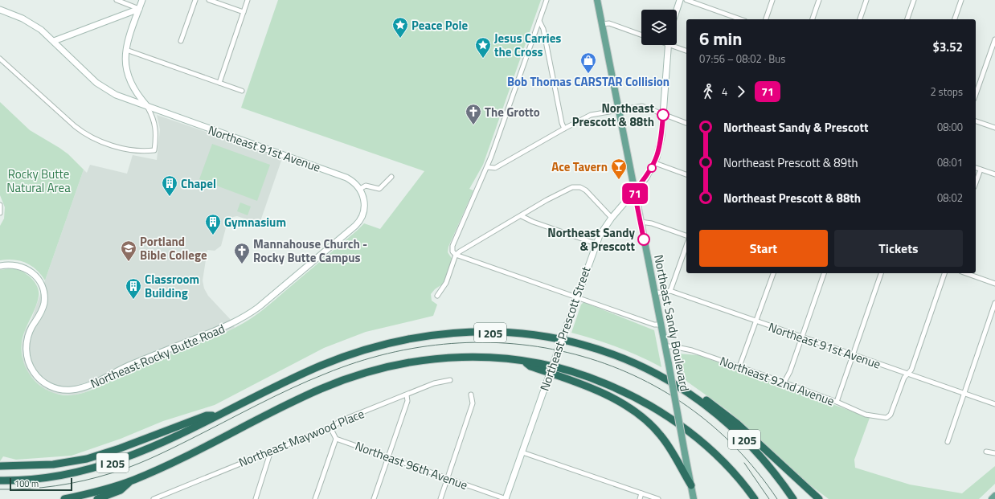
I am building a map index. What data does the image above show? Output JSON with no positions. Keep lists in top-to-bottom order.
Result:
{
  "streets": {
    "highway": ["I 205"],
    "main road": ["Northeast Sandy Boulevard"],
    "street": [
      "Northeast 91st Avenue",
      "Northeast Prescott Street",
      "Northeast Rocky Butte Road",
      "Northeast 92nd Avenue",
      "Northeast Maywood Place",
      "Northeast 96th Avenue"
    ]
  },
  "crossings": [
    ["Northeast 91st Avenue", "Northeast Sandy Boulevard"],
    ["Northeast 91st Avenue", "Northeast Rocky Butte Road"],
    ["Northeast 91st Avenue", "Northeast 92nd Avenue"],
    ["Northeast Sandy Boulevard", "Northeast Prescott Street"],
    ["Northeast Sandy Boulevard", "Northeast 92nd Avenue"],
    ["Northeast Prescott Street", "Northeast 96th Avenue"]
  ],
  "parks": ["Rocky Butte Natural Area"],
  "places": {
    "place": ["Peace Pole", "Jesus Carries the Cross"],
    "shop": ["Bob Thomas CARSTAR Collision"],
    "other": ["Northeast Prescott & 88th", "Northeast Sandy & Prescott"],
    "church": ["The Grotto", "Mannahouse Church - Rocky Butte Campus"],
    "bar": ["Ace Tavern"],
    "building": ["Chapel", "Gymnasium", "Classroom Building"],
    "school or university": ["Portland Bible College"]
  },
  "lines": ["bus line 71"],
  "scale_bar": "100 m",
  "page": {
    "on_map": "71",
    "heading": ["6 min", "07:56 – 08:02 · Bus", "$3.52"],
    "legs": ["4", "71", "2 stops"],
    "list": [
      {
        "name": "Northeast Sandy & Prescott",
        "value": "08:00"
      },
      {
        "name": "Northeast Prescott & 89th",
        "value": "08:01"
      },
      {
        "name": "Northeast Prescott & 88th",
        "value": "08:02"
      }
    ],
    "buttons": ["Start", "Tickets"],
    "scale": "100 m"
  }
}
